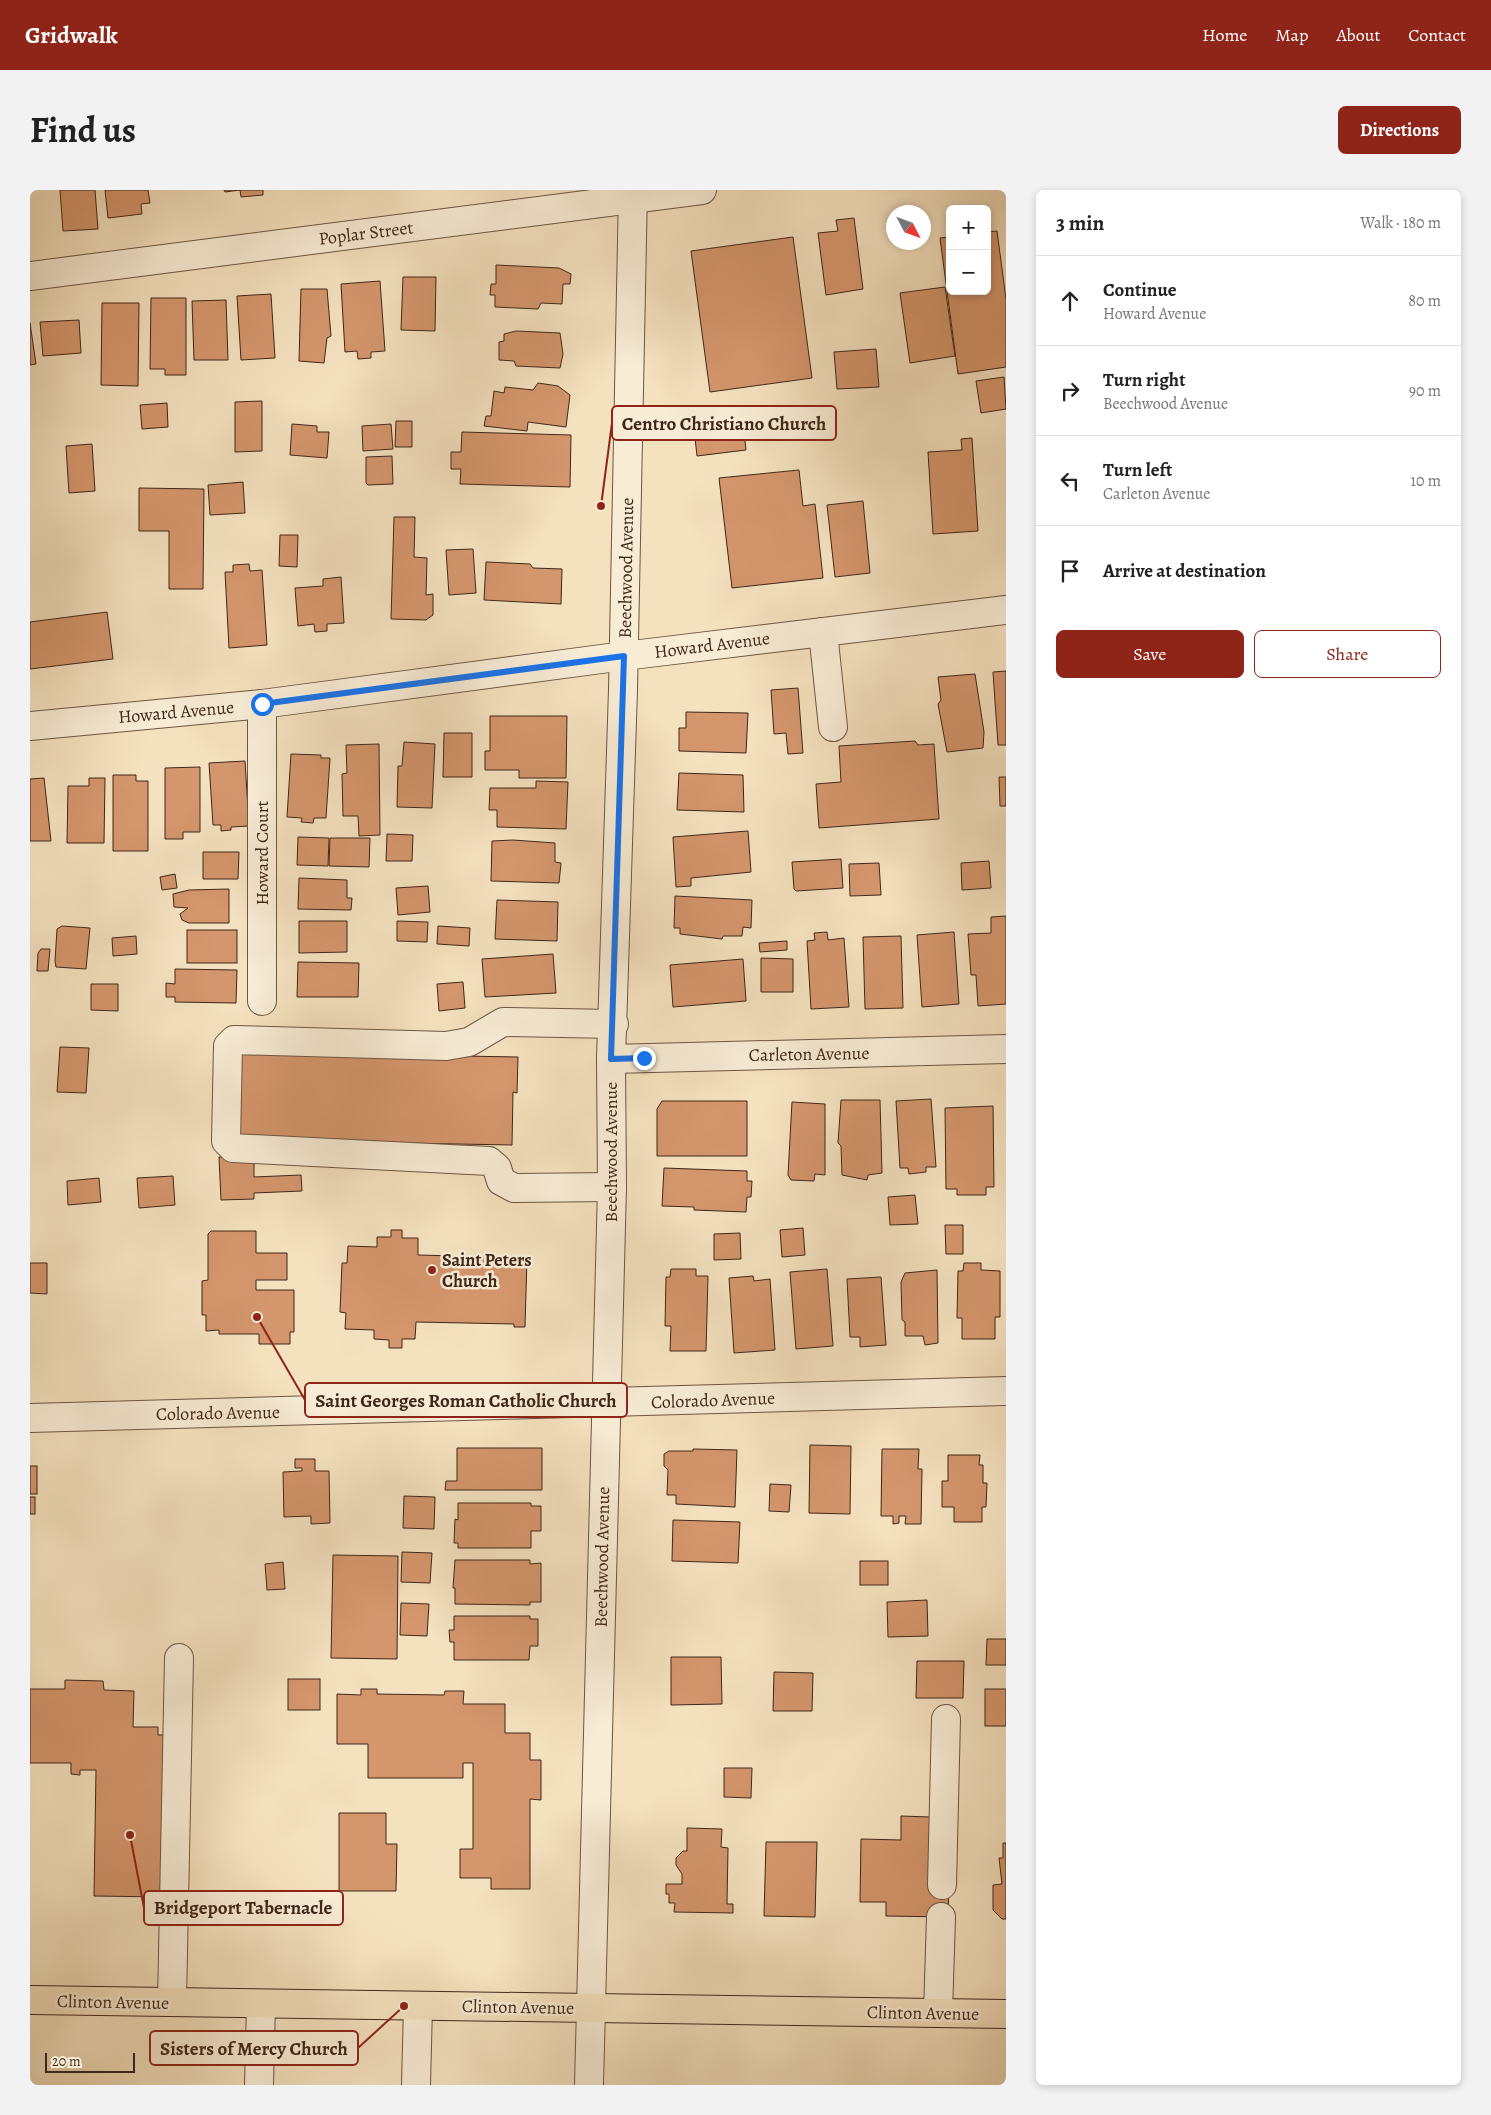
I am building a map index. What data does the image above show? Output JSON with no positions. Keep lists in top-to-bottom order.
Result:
{
  "streets": {
    "main road": ["Clinton Avenue"],
    "street": [
      "Poplar Street",
      "Beechwood Avenue",
      "Howard Avenue",
      "Howard Court",
      "Carleton Avenue",
      "Colorado Avenue"
    ]
  },
  "crossings": [
    ["Poplar Street", "Beechwood Avenue"],
    ["Beechwood Avenue", "Howard Avenue"],
    ["Beechwood Avenue", "Carleton Avenue"],
    ["Beechwood Avenue", "Colorado Avenue"],
    ["Beechwood Avenue", "Clinton Avenue"],
    ["Howard Avenue", "Howard Court"]
  ],
  "places": [
    "Centro Christiano Church",
    "Saint Peters Church",
    "Saint Georges Roman Catholic Church",
    "Bridgeport Tabernacle",
    "Sisters of Mercy Church"
  ],
  "scale_bar": "20 m",
  "north": "bottom right",
  "page": {
    "header": "Gridwalk",
    "nav": [
      "Home",
      "Map",
      "About",
      "Contact"
    ],
    "title": "Find us",
    "buttons": [
      "Directions",
      ["Save", "Share"]
    ],
    "heading": ["3 min", "Walk · 180 m"],
    "map_buttons": ["+", "−"],
    "list": [
      ["Continue", "Howard Avenue", "80 m"],
      ["Turn right", "Beechwood Avenue", "90 m"],
      ["Turn left", "Carleton Avenue", "10 m"],
      "Arrive at destination"
    ],
    "scale": "20 m"
  }
}
